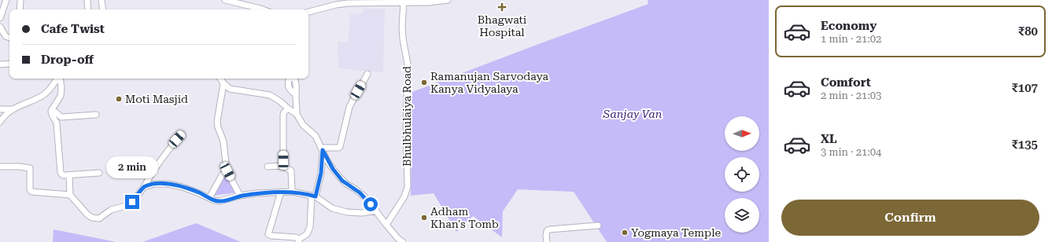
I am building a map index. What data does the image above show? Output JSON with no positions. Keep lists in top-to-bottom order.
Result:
{
  "streets": {
    "street": ["Bhulbhulaiya Road"]
  },
  "parks": ["Sanjay Van"],
  "places": {
    "health": ["Bhagwati Hospital"],
    "other": [
      "Ramanujan Sarvodaya Kanya Vidyalaya",
      "Moti Masjid",
      "Adham Khan's Tomb",
      "Yogmaya Temple"
    ]
  },
  "north": "right",
  "page": {
    "list": [
      {
        "name": "Economy",
        "note": "1 min · 21:02",
        "value": "₹80"
      },
      {
        "name": "Comfort",
        "note": "2 min · 21:03",
        "value": "₹107"
      },
      {
        "name": "XL",
        "note": "3 min · 21:04",
        "value": "₹135"
      }
    ],
    "banner": ["Cafe Twist", "Drop-off"],
    "bubble": "2 min",
    "buttons": "Confirm"
  }
}
